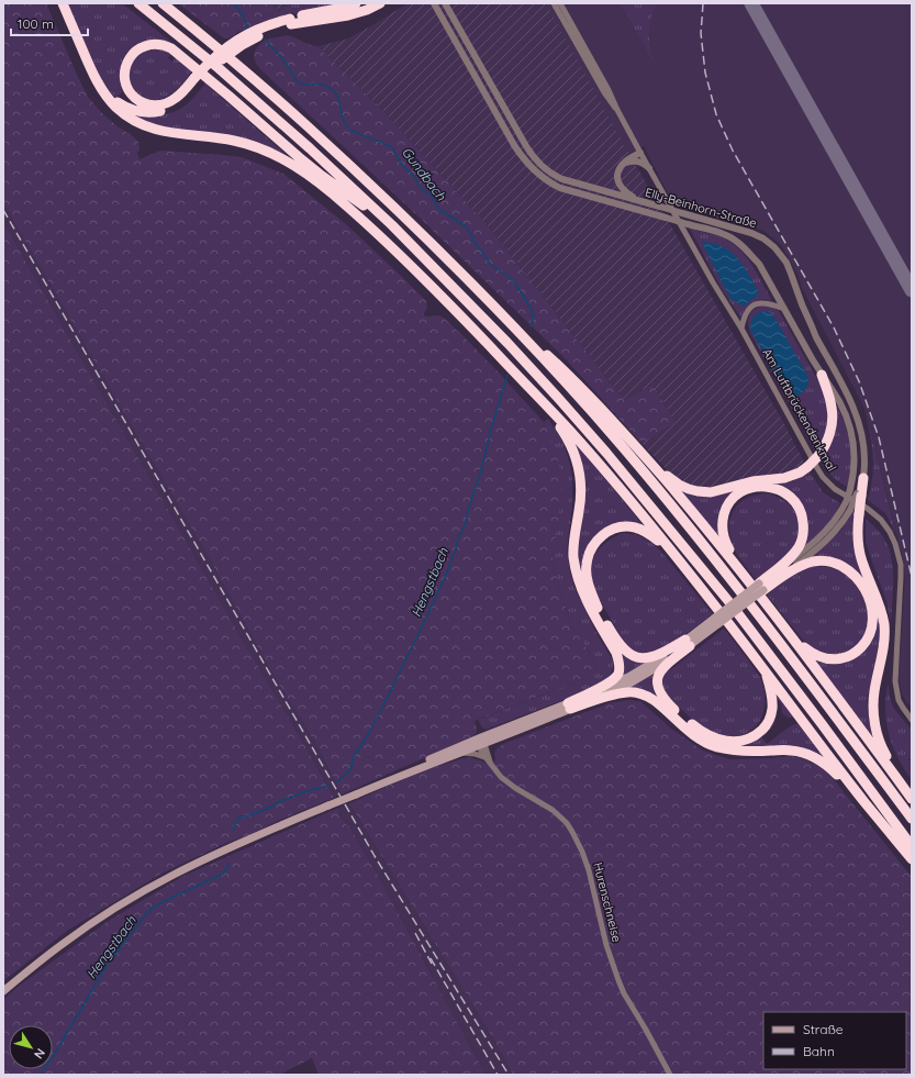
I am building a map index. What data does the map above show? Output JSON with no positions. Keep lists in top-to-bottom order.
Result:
{
  "streets": {
    "street": ["Elly-Beinhorn-Straße", "Am Luftbrückendenkmal", "Hurenschneise"]
  },
  "water": ["Gundbach", "Hengstbach"],
  "legend": ["Straße", "Bahn"],
  "scale_bar": "100 m",
  "north": "bottom right"
}
